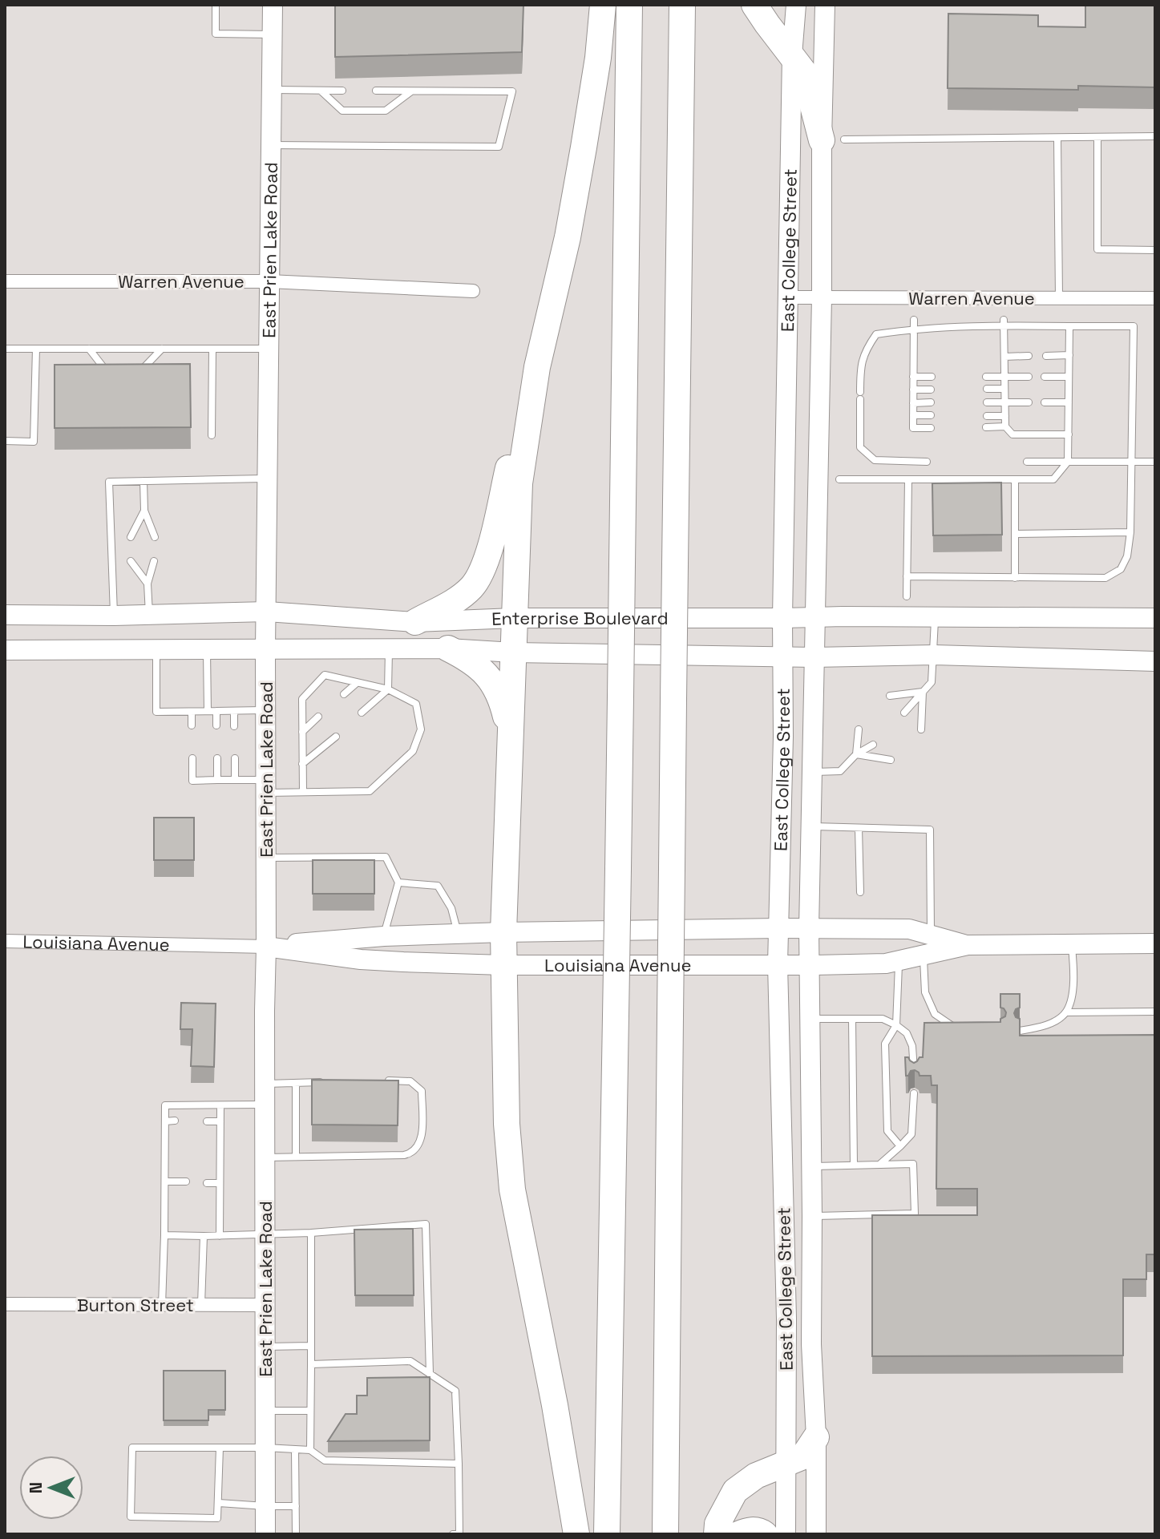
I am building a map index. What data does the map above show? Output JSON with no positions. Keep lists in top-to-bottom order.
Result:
{
  "streets": {
    "main road": [
      "East Prien Lake Road",
      "East College Street",
      "Enterprise Boulevard",
      "Louisiana Avenue"
    ],
    "street": ["Warren Avenue", "Burton Street"]
  },
  "crossings": [
    ["East Prien Lake Road", "Warren Avenue"],
    ["East Prien Lake Road", "Enterprise Boulevard"],
    ["East Prien Lake Road", "Louisiana Avenue"],
    ["East Prien Lake Road", "Burton Street"],
    ["East College Street", "Warren Avenue"],
    ["East College Street", "Enterprise Boulevard"],
    ["East College Street", "Louisiana Avenue"]
  ],
  "north": "left"
}
